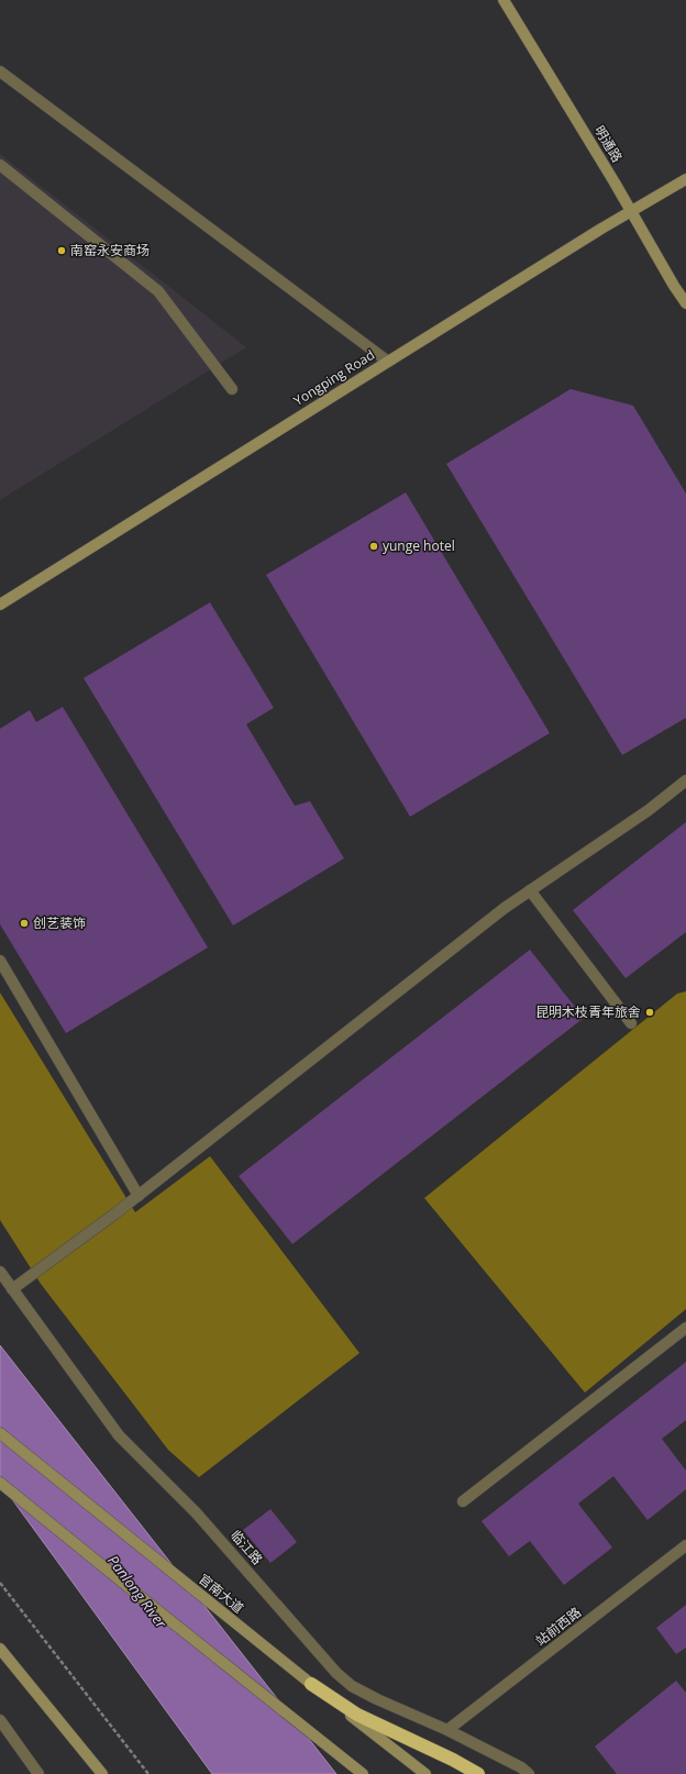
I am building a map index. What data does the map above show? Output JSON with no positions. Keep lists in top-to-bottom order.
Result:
{
  "streets": {
    "main road": ["明通路", "Yongping Road", "官南大道"],
    "street": ["临江路", "站前西路"]
  },
  "crossings": [
    ["明通路", "Yongping Road"],
    ["临江路", "站前西路"]
  ],
  "water": ["Panlong River"],
  "places": [
    "南窑永安商场",
    "yunge hotel",
    "创艺装饰",
    "昆明木枝青年旅舍"
  ]
}
